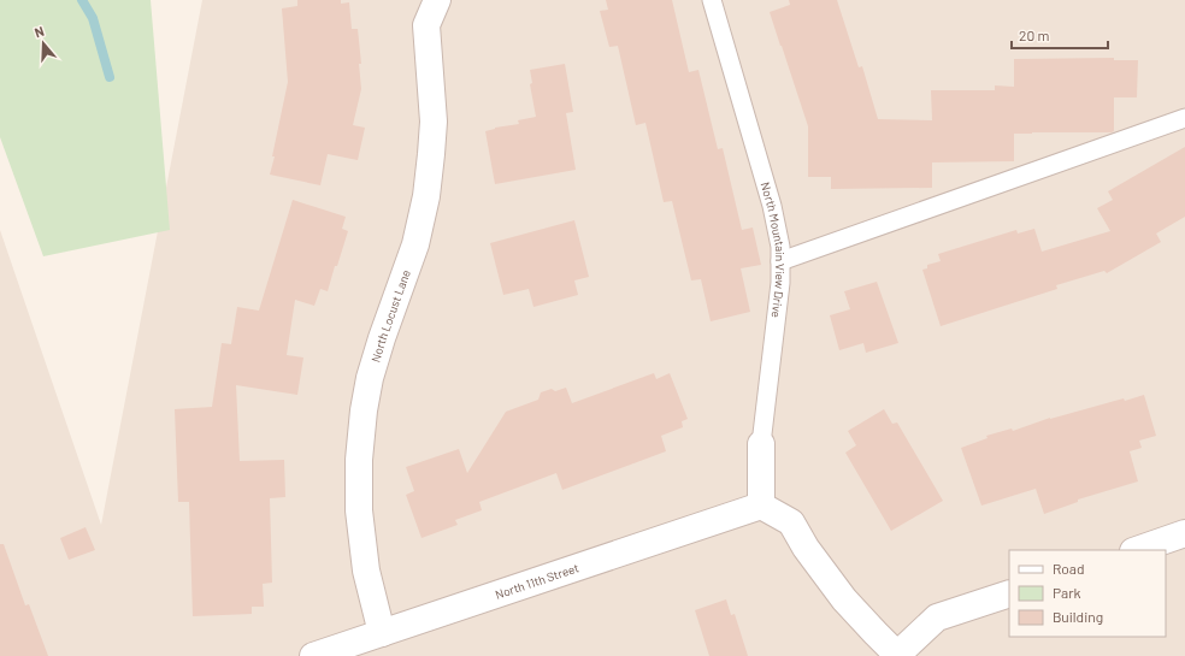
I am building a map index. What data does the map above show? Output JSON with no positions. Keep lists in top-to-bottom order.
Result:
{
  "streets": {
    "street": ["North Mountain View Drive", "North Locust Lane", "North 11th Street"]
  },
  "crossings": [
    ["North Mountain View Drive", "North 11th Street"],
    ["North Locust Lane", "North 11th Street"]
  ],
  "legend": ["Road", "Park", "Building"],
  "scale_bar": "20 m",
  "north": "top"
}
